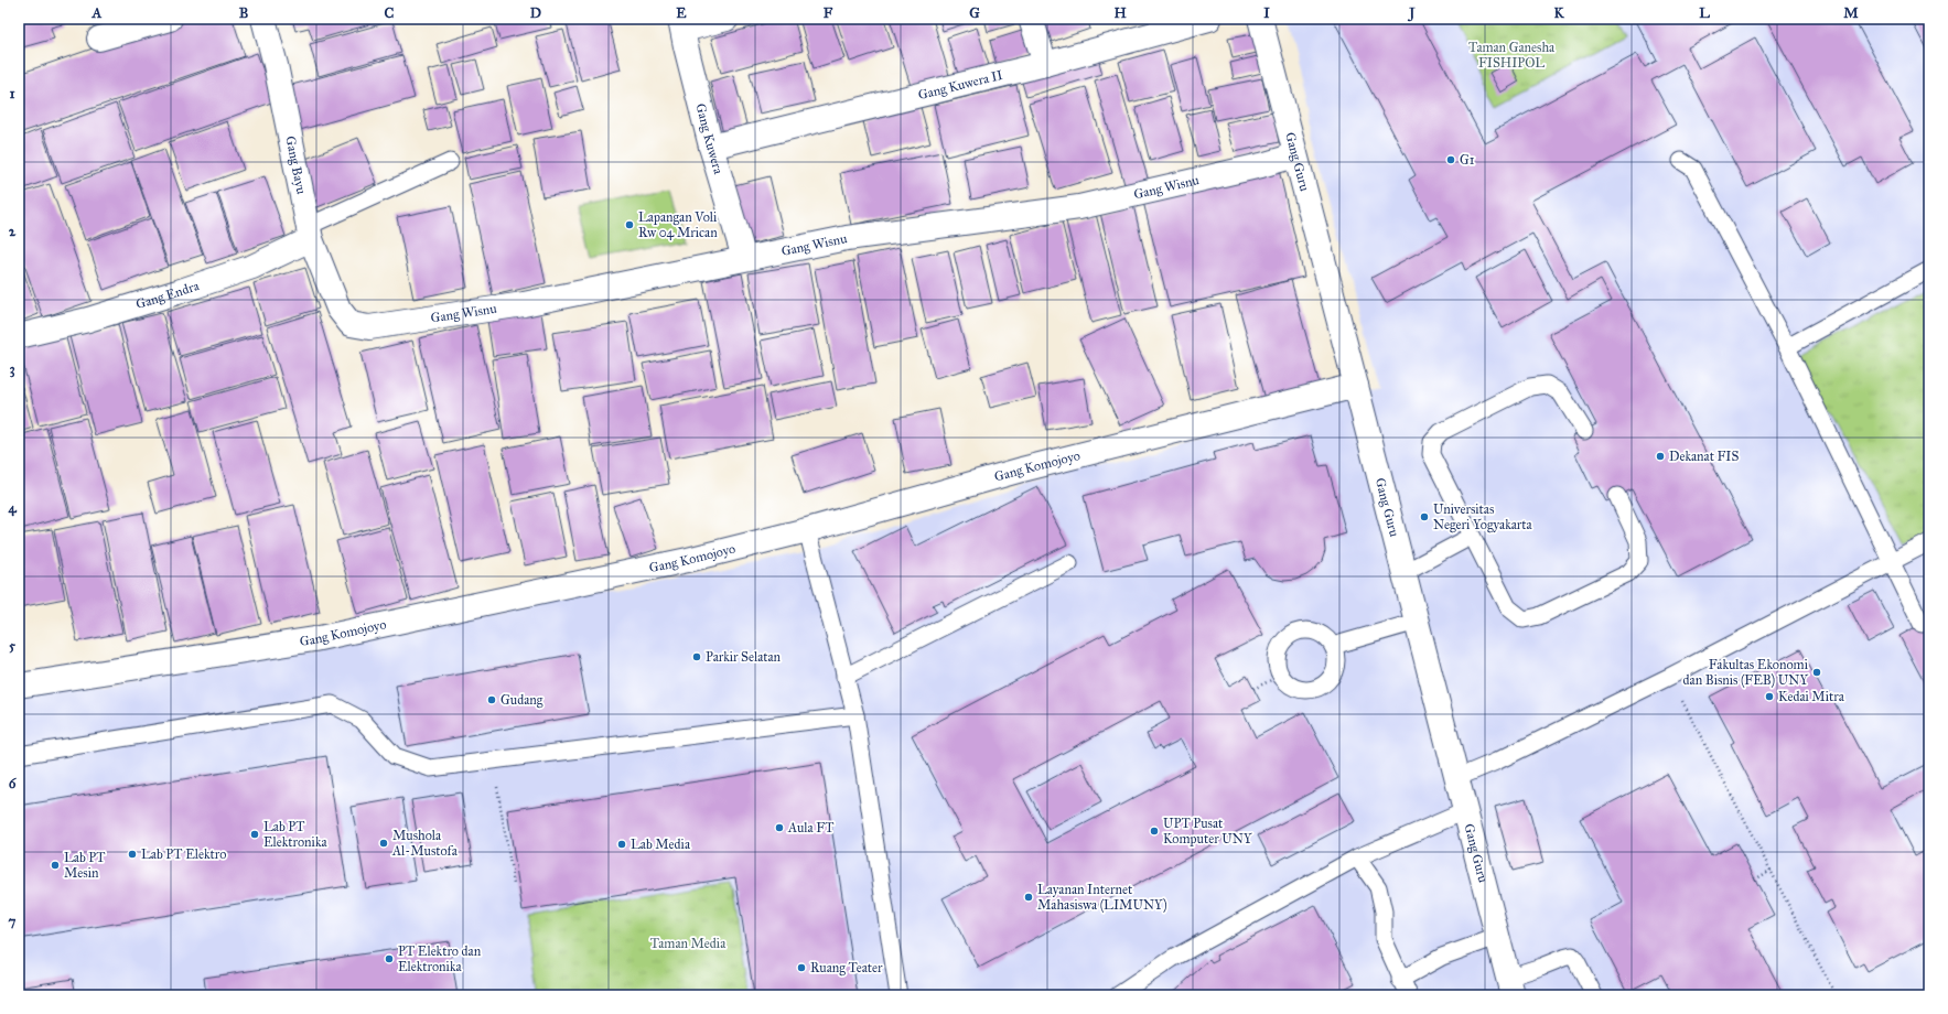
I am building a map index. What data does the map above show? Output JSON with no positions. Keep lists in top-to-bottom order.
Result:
{
  "streets": {
    "street": [
      "Gang Kuwera II",
      "Gang Kuwera",
      "Gang Guru",
      "Gang Bayu",
      "Gang Wisnu",
      "Gang Endra",
      "Gang Komojoyo"
    ]
  },
  "crossings": [
    ["Gang Kuwera II", "Gang Kuwera"],
    ["Gang Kuwera", "Gang Wisnu"],
    ["Gang Guru", "Gang Wisnu"],
    ["Gang Guru", "Gang Komojoyo"],
    ["Gang Bayu", "Gang Wisnu"],
    ["Gang Bayu", "Gang Endra"]
  ],
  "parks": ["Taman Ganesha FISHIPOL", "Taman Media"],
  "places": [
    "G1",
    "Lapangan Voli Rw 04 Mrican",
    "Dekanat FIS",
    "Universitas Negeri Yogyakarta",
    "Parkir Selatan",
    "Fakultas Ekonomi dan Bisnis (FEB) UNY",
    "Kedai Mitra",
    "Gudang",
    "Aula FT",
    "UPT Pusat Komputer UNY",
    "Lab PT Elektronika",
    "Mushola Al-Mustofa",
    "Lab Media",
    "Lab PT Elektro",
    "Lab PT Mesin",
    "Layanan Internet Mahasiswa (LIMUNY)",
    "PT Elektro dan Elektronika",
    "Ruang Teater"
  ],
  "grid": {
    "columns": [
      "A",
      "B",
      "C",
      "D",
      "E",
      "F",
      "G",
      "H",
      "I",
      "J",
      "K",
      "L",
      "M"
    ],
    "rows": [
      "1",
      "2",
      "3",
      "4",
      "5",
      "6",
      "7"
    ]
  }
}
